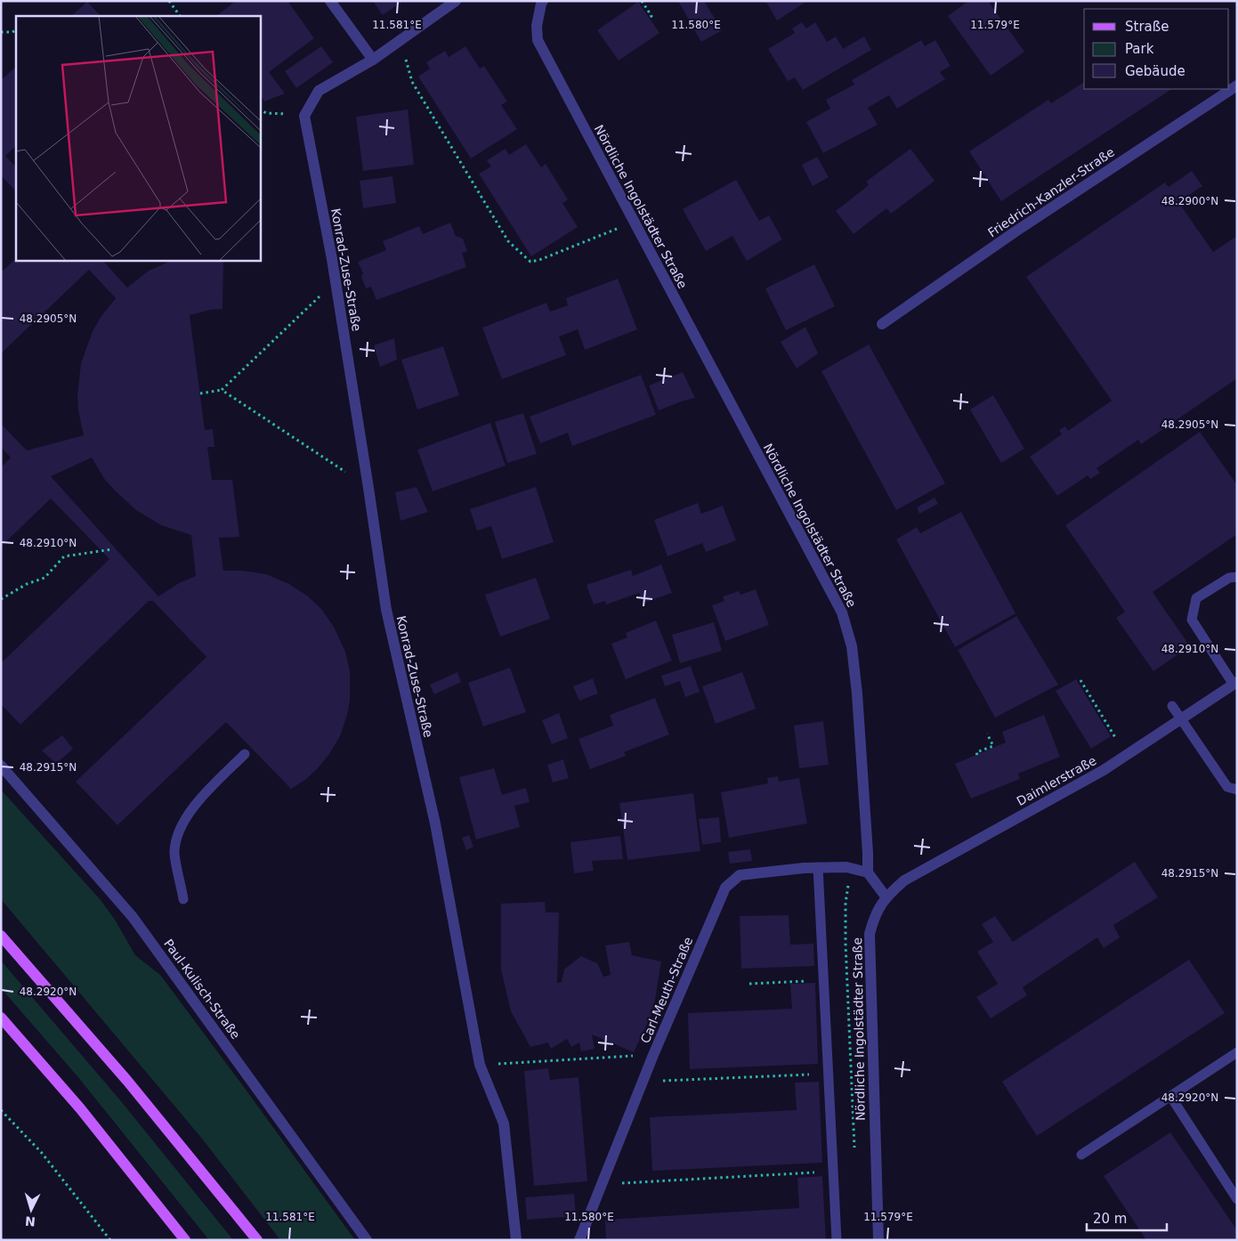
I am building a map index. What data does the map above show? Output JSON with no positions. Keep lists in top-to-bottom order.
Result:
{
  "streets": {
    "street": [
      "Friedrich-Kanzler-Straße",
      "Nördliche Ingolstädter Straße",
      "Konrad-Zuse-Straße",
      "Daimlerstraße",
      "Paul-Kulisch-Straße",
      "Carl-Meuth-Straße"
    ]
  },
  "crossings": [
    ["Nördliche Ingolstädter Straße", "Daimlerstraße"],
    ["Nördliche Ingolstädter Straße", "Carl-Meuth-Straße"]
  ],
  "legend": ["Straße", "Park", "Gebäude"],
  "scale_bar": "20 m",
  "north": "bottom",
  "coordinates": [
    "11.581°E",
    "11.580°E",
    "11.579°E",
    "48.2900°N",
    "48.2905°N",
    "48.2910°N",
    "48.2915°N",
    "48.2920°N"
  ]
}
